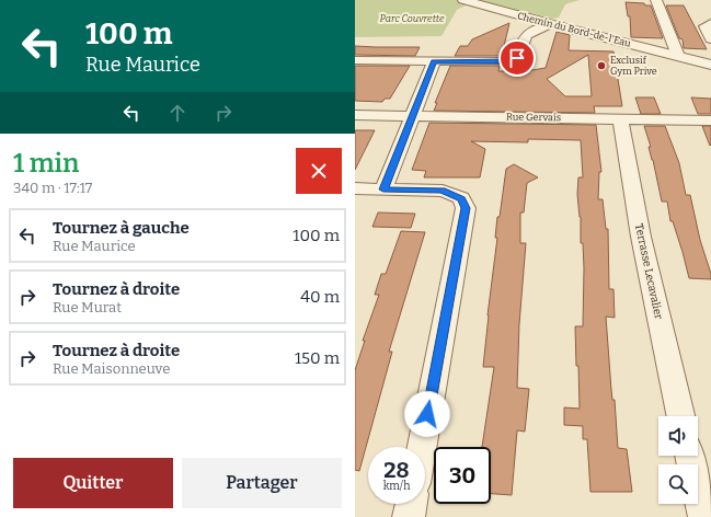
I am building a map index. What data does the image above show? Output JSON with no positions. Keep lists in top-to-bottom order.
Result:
{
  "streets": {
    "street": ["Chemin du Bord-de-l'Eau", "Rue Gervais", "Terrasse Lecavalier"]
  },
  "crossings": [
    ["Rue Gervais", "Terrasse Lecavalier"]
  ],
  "parks": ["Parc Couvrette"],
  "places": ["Exclusif Gym Prive"],
  "page": {
    "turn": ["100 m", "Rue Maurice"],
    "heading": ["1 min", "340 m · 17:17"],
    "list": [
      {
        "name": "Tournez à gauche",
        "note": "Rue Maurice",
        "value": "100 m"
      },
      {
        "name": "Tournez à droite",
        "note": "Rue Murat",
        "value": "40 m"
      },
      {
        "name": "Tournez à droite",
        "note": "Rue Maisonneuve",
        "value": "150 m"
      }
    ],
    "speed": "28 km/h",
    "limit": "30",
    "buttons": ["Quitter", "Partager"]
  }
}
